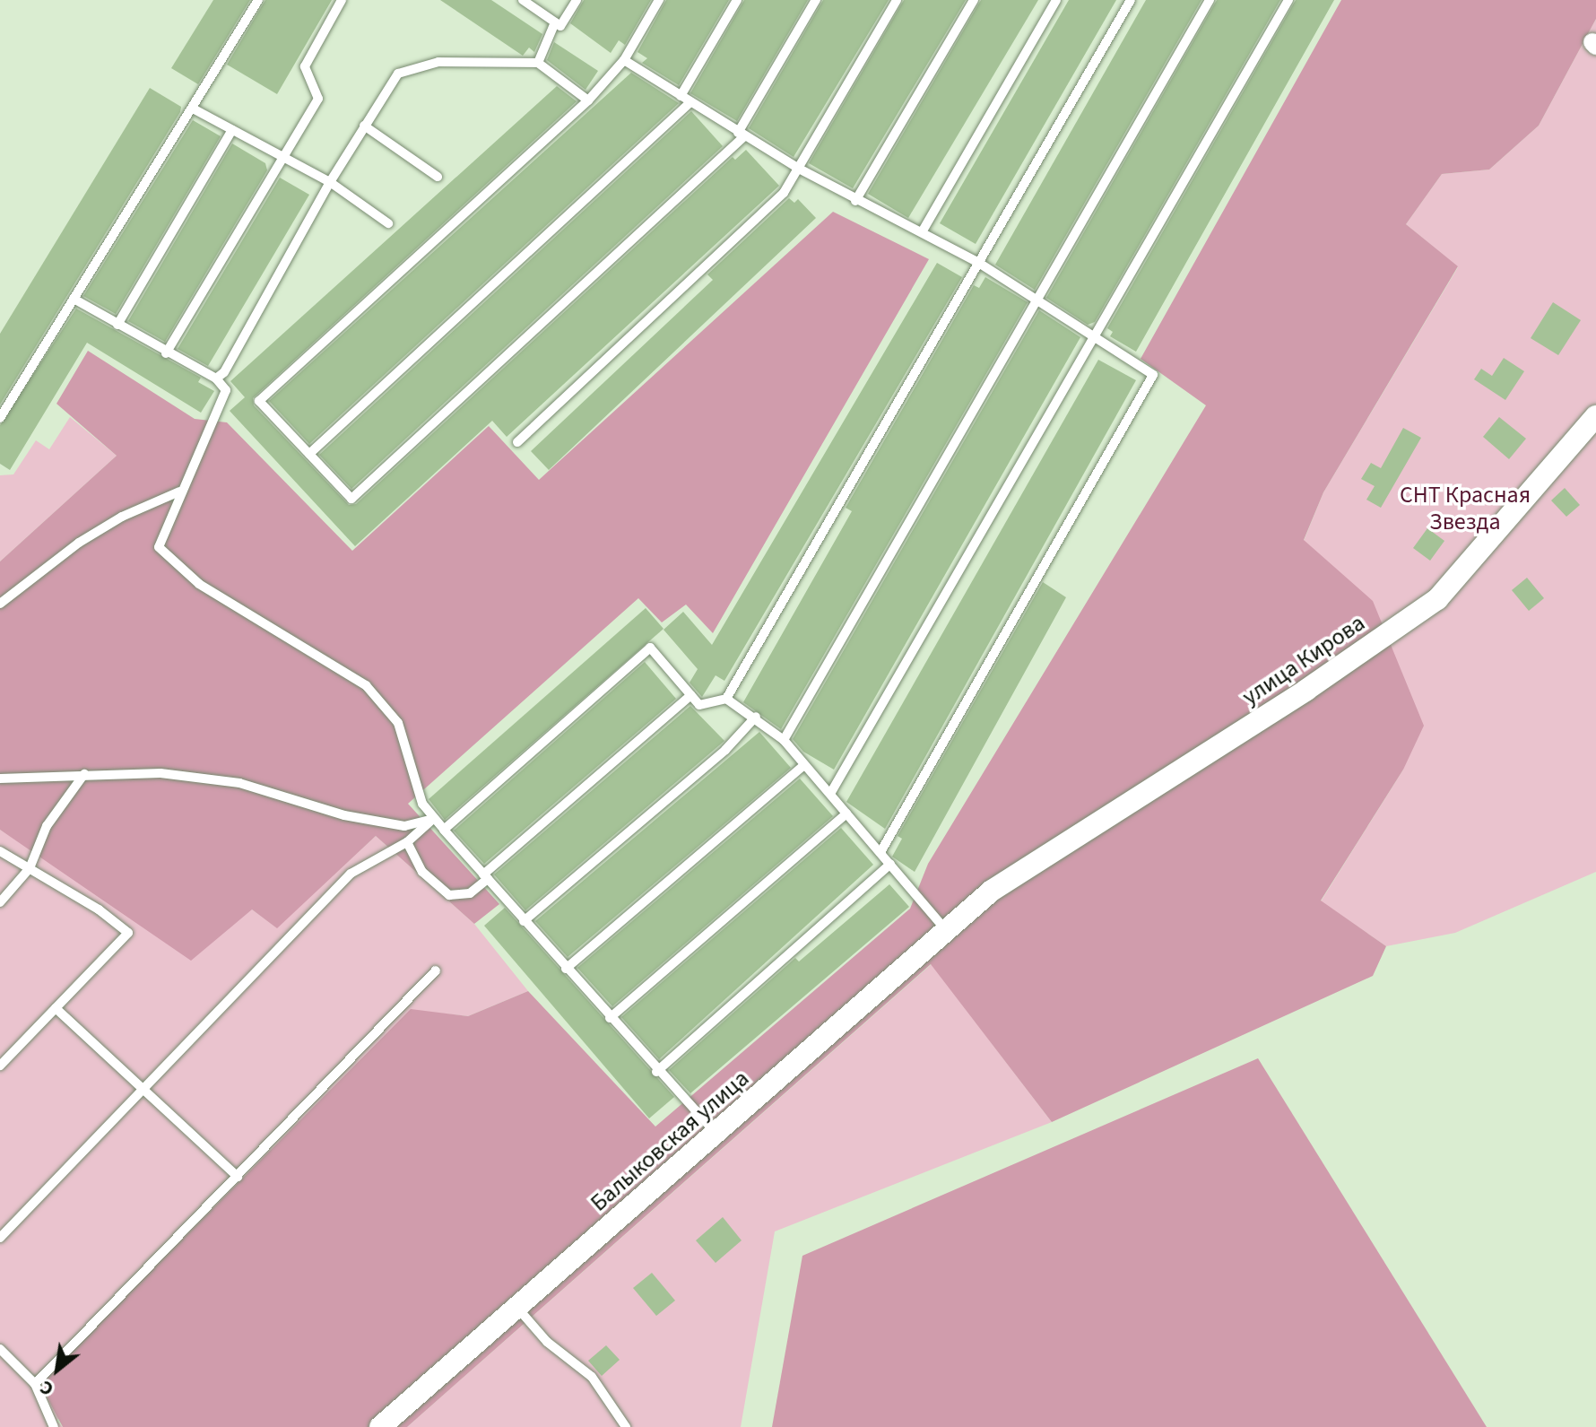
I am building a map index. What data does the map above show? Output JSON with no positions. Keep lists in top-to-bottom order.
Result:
{
  "streets": {
    "street": ["улица Кирова", "Балыковская улица"]
  },
  "crossings": [
    ["улица Кирова", "Балыковская улица"]
  ],
  "parks": ["СНТ Красная Звезда"],
  "north": "bottom left"
}
